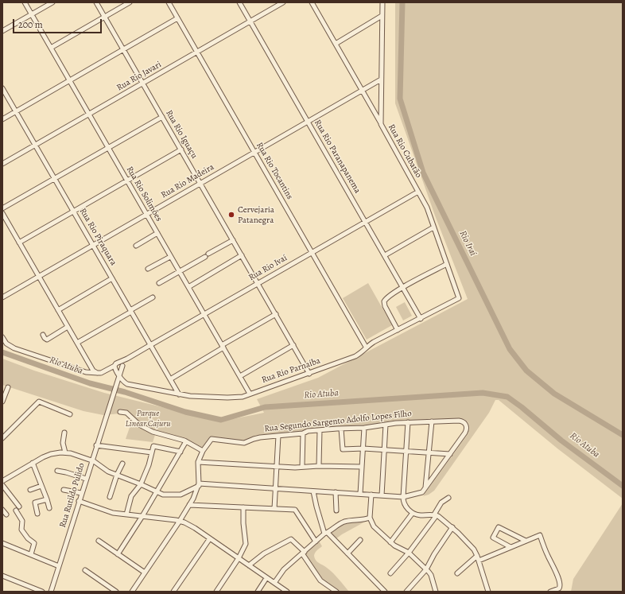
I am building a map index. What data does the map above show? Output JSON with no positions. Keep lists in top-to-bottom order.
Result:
{
  "streets": {
    "street": [
      "Rua Rio Javari",
      "Rua Rio Iguaçu",
      "Rua Rio Cubatão",
      "Rua Rio Paranapanema",
      "Rua Rio Tocantins",
      "Rua Rio Madeira",
      "Rua Rio Solimões",
      "Rua Rio Piraquara",
      "Rua Rio Ivaí",
      "Rua Rio Parnaíba",
      "Rua Segundo Sargento Adolfo Lopes Filho",
      "Rua Rutildo Pulido"
    ]
  },
  "crossings": [
    ["Rua Rio Javari", "Rua Rio Iguaçu"],
    ["Rua Rio Javari", "Rua Rio Paranapanema"],
    ["Rua Rio Javari", "Rua Rio Tocantins"],
    ["Rua Rio Javari", "Rua Rio Solimões"],
    ["Rua Rio Javari", "Rua Rio Piraquara"],
    ["Rua Rio Iguaçu", "Rua Rio Madeira"],
    ["Rua Rio Iguaçu", "Rua Rio Ivaí"],
    ["Rua Rio Iguaçu", "Rua Rio Parnaíba"],
    ["Rua Rio Cubatão", "Rua Rio Madeira"],
    ["Rua Rio Cubatão", "Rua Rio Ivaí"],
    ["Rua Rio Cubatão", "Rua Rio Parnaíba"],
    ["Rua Rio Paranapanema", "Rua Rio Madeira"],
    ["Rua Rio Paranapanema", "Rua Rio Ivaí"],
    ["Rua Rio Paranapanema", "Rua Rio Parnaíba"],
    ["Rua Rio Tocantins", "Rua Rio Madeira"],
    ["Rua Rio Tocantins", "Rua Rio Ivaí"],
    ["Rua Rio Tocantins", "Rua Rio Parnaíba"],
    ["Rua Rio Madeira", "Rua Rio Solimões"],
    ["Rua Rio Madeira", "Rua Rio Piraquara"],
    ["Rua Rio Solimões", "Rua Rio Ivaí"],
    ["Rua Rio Solimões", "Rua Rio Parnaíba"],
    ["Rua Rio Piraquara", "Rua Rio Ivaí"],
    ["Rua Rio Piraquara", "Rua Rio Parnaíba"],
    ["Rua Rio Ivaí", "Rua Rio Parnaíba"],
    ["Rua Rio Ivaí", "Rua Rutildo Pulido"]
  ],
  "water": ["Rio Iraí", "Rio Atuba"],
  "parks": ["Parque Linear Cajuru"],
  "places": ["Cervejaria Patanegra"],
  "scale_bar": "200 m"
}
